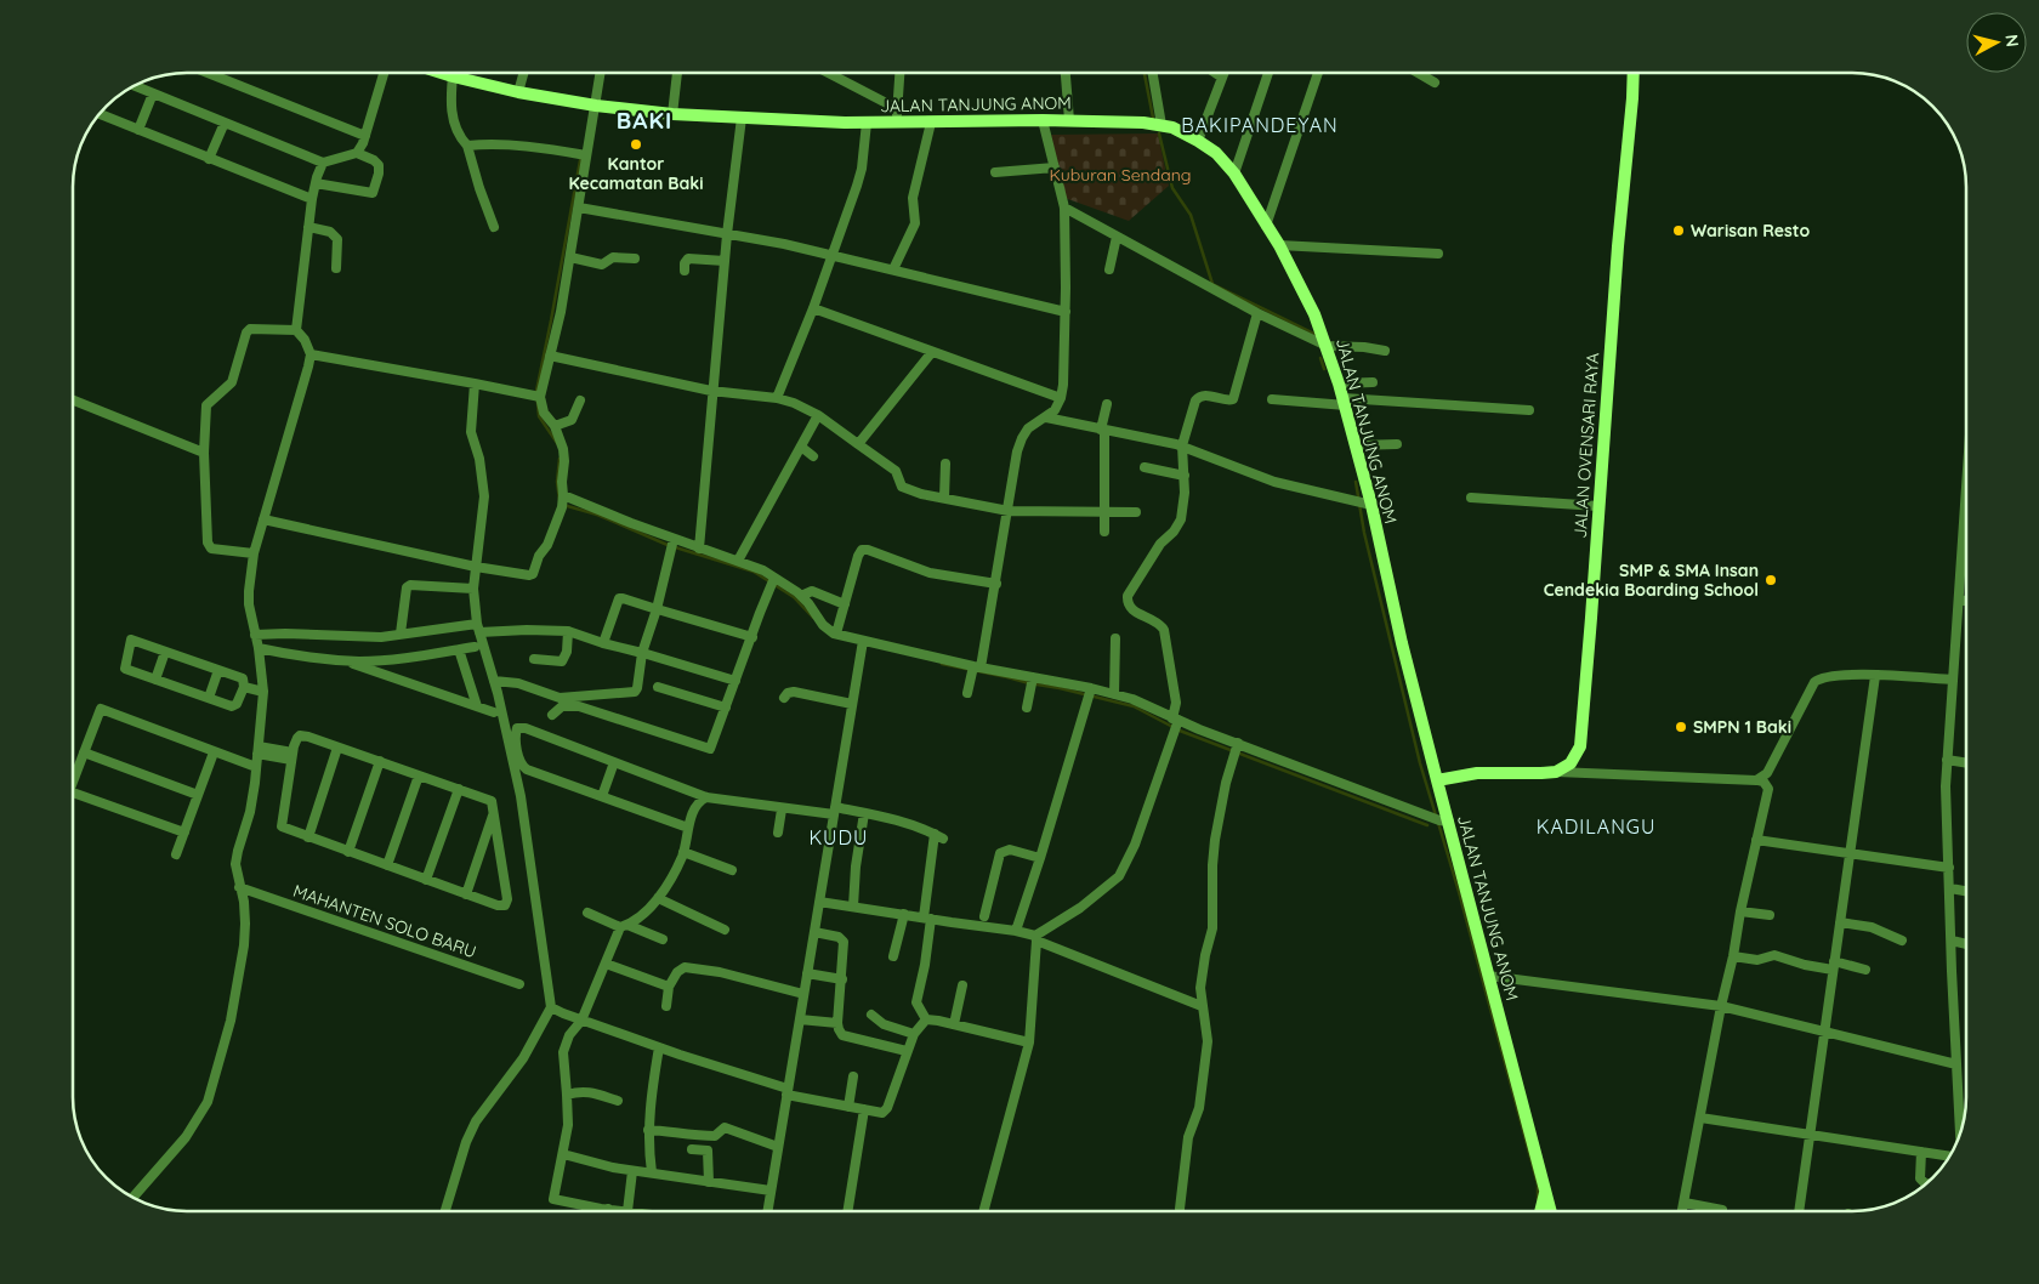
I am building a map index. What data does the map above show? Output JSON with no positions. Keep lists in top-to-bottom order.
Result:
{
  "streets": {
    "main road": ["JALAN TANJUNG ANOM", "JALAN OVENSARI RAYA"],
    "street": ["MAHANTEN SOLO BARU"]
  },
  "districts": [
    "BAKI",
    "BAKIPANDEYAN",
    "KADILANGU",
    "KUDU"
  ],
  "parks": ["Kuburan Sendang"],
  "places": [
    "Kantor Kecamatan Baki",
    "Warisan Resto",
    "SMP & SMA Insan Cendekia Boarding School",
    "SMPN 1 Baki"
  ],
  "north": "right"
}
